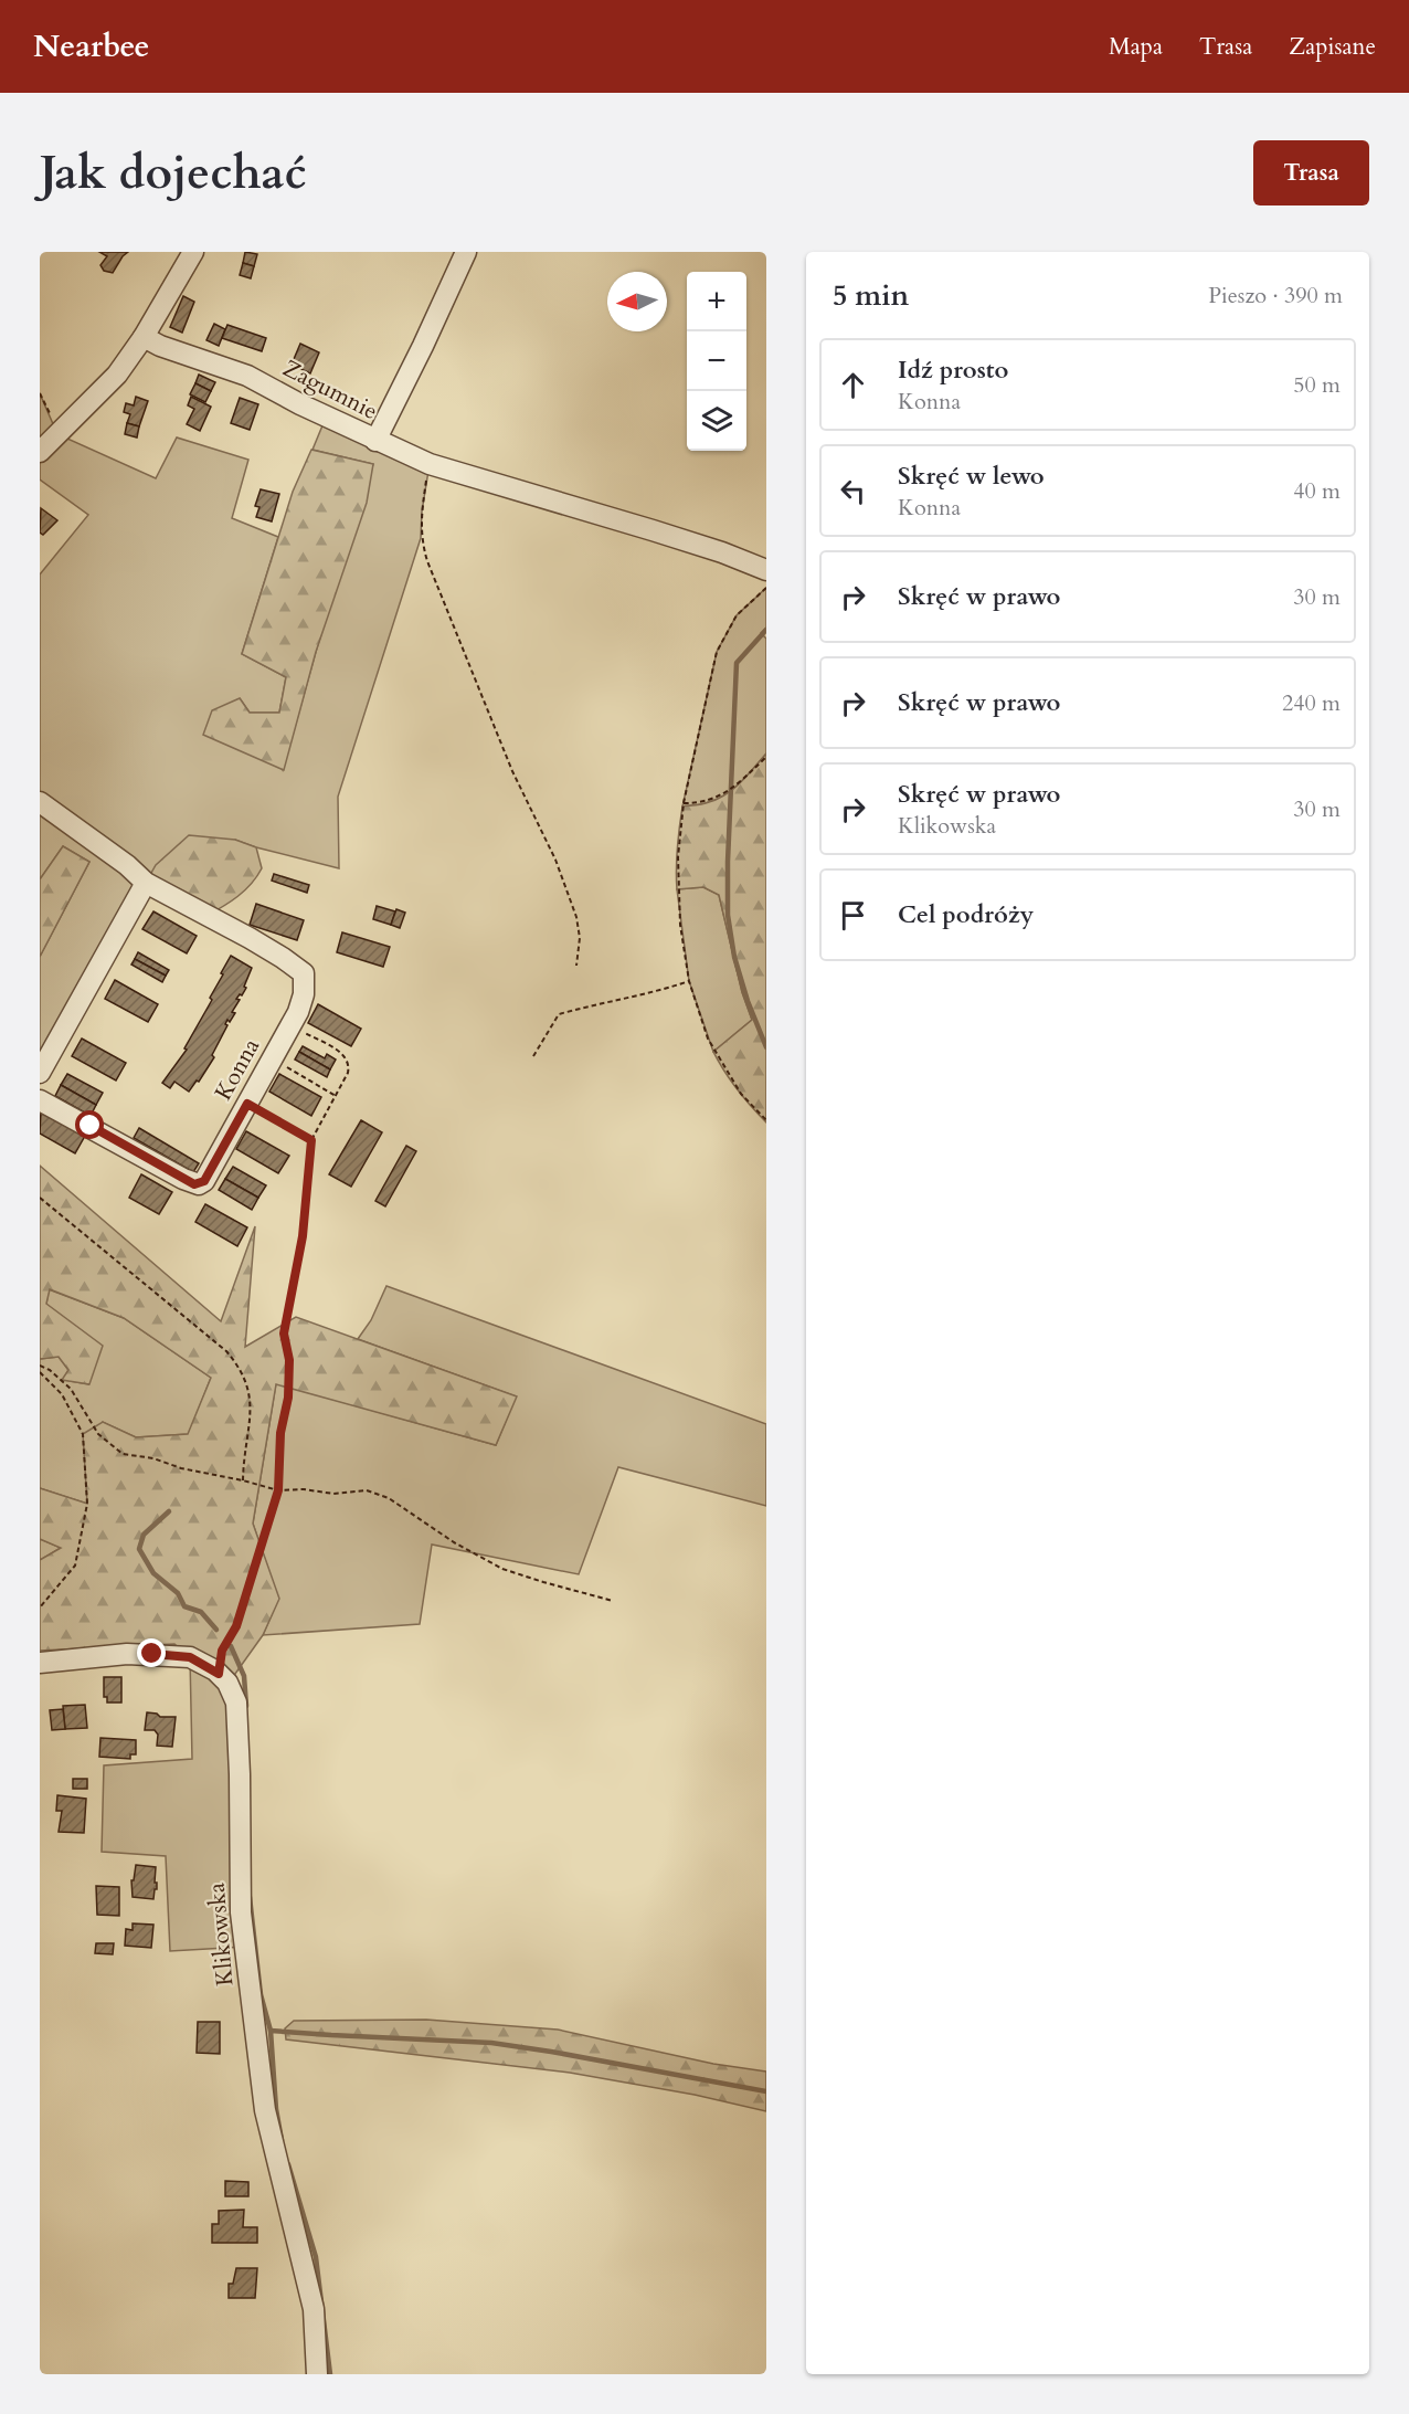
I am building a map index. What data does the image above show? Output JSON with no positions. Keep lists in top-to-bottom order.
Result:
{
  "streets": {
    "street": ["Zagumnie", "Konna", "Klikowska"]
  },
  "north": "left",
  "page": {
    "header": "Nearbee",
    "nav": ["Mapa", "Trasa", "Zapisane"],
    "buttons": "Trasa",
    "title": "Jak dojechać",
    "heading": ["5 min", "Pieszo · 390 m"],
    "map_buttons": ["+", "−"],
    "list": [
      ["Idź prosto", "Konna", "50 m"],
      ["Skręć w lewo", "Konna", "40 m"],
      ["Skręć w prawo", "30 m"],
      ["Skręć w prawo", "240 m"],
      ["Skręć w prawo", "Klikowska", "30 m"],
      "Cel podróży"
    ]
  }
}
